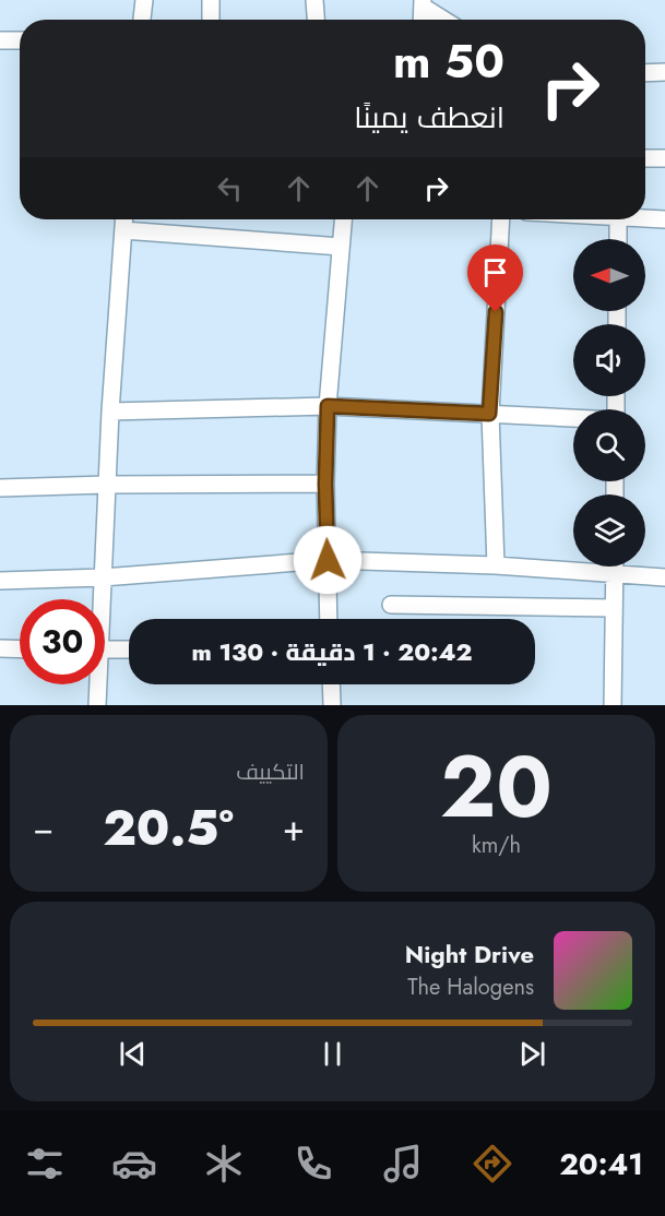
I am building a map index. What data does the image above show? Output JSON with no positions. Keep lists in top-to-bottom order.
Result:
{
  "north": "left",
  "page": {
    "turn": ["50 m", "انعطف يمينًا"],
    "limit": "30",
    "trip": "20:42 · 1 دقيقة · 130 m",
    "tile": [
      ["20", "km/h"],
      "التكييف"
    ],
    "heat": ["−", "20.5°", "+"],
    "song": ["Night Drive", "The Halogens"],
    "tabs": "20:41"
  }
}
